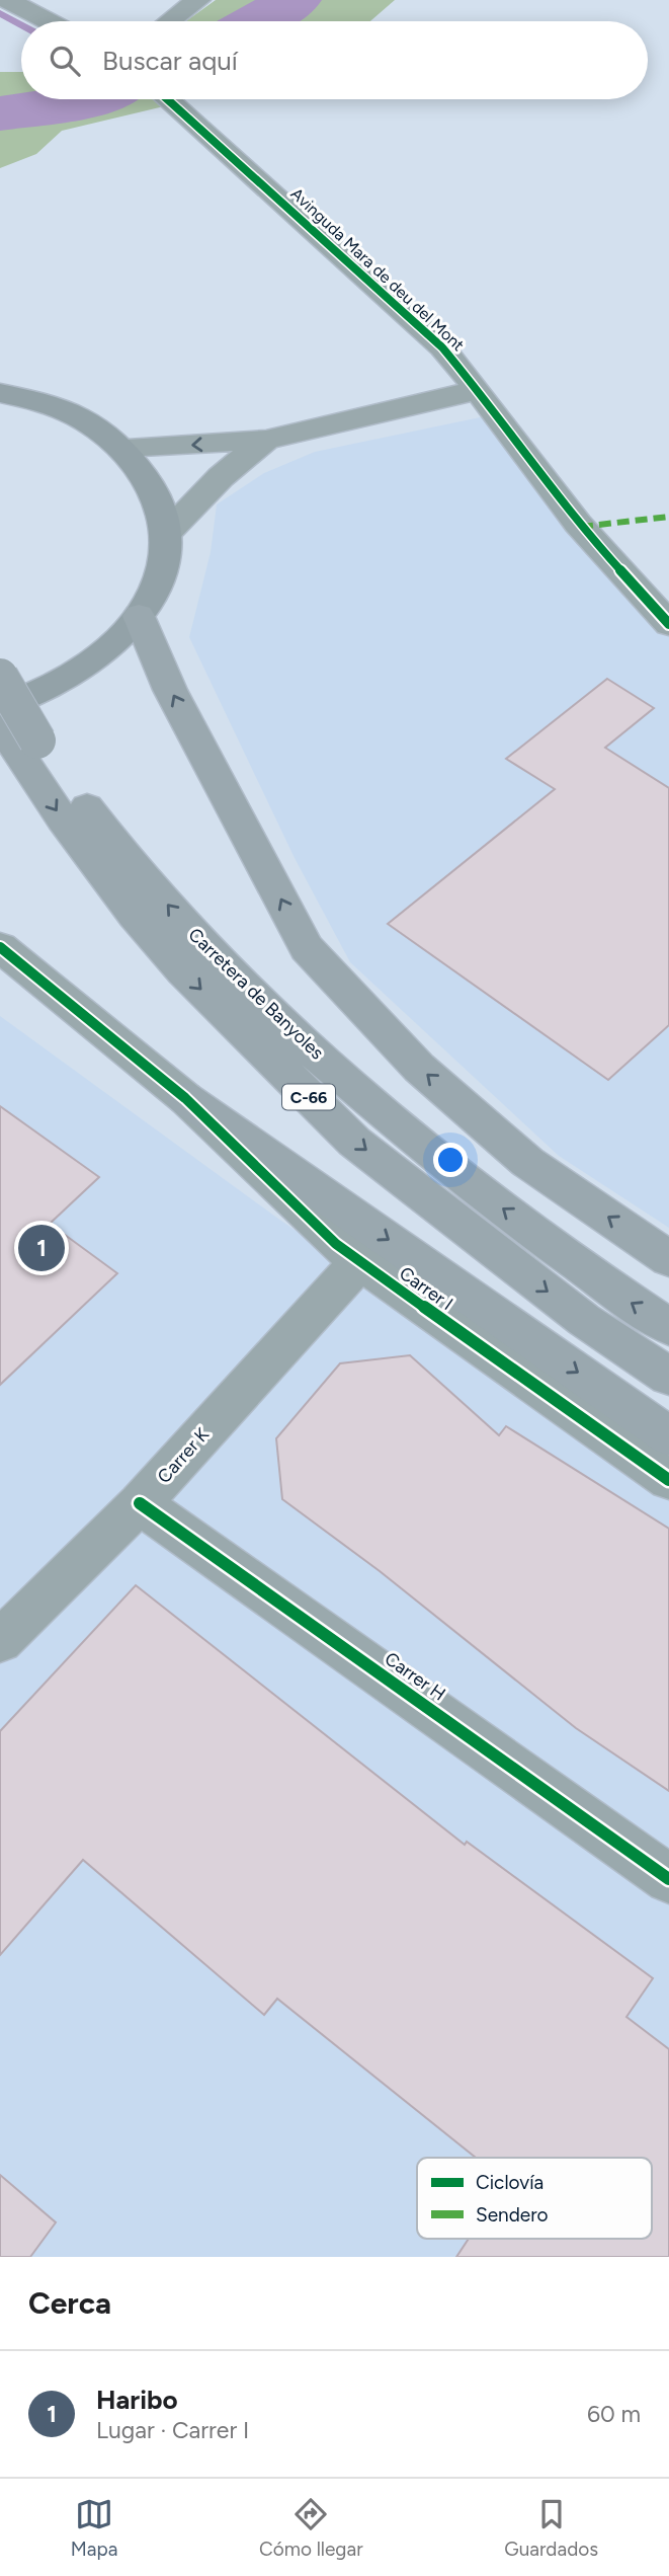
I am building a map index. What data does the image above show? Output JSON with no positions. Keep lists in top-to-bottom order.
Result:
{
  "streets": {
    "highway": ["Carretera de Banyoles", "C-66"],
    "street": [
      "Avinguda Mara de deu del Mont",
      "Carrer I",
      "Carrer K",
      "Carrer H"
    ]
  },
  "crossings": [
    ["Carretera de Banyoles", "C-66"],
    ["Carrer I", "Carrer K"],
    ["Carrer K", "Carrer H"]
  ],
  "legend": ["Ciclovía", "Sendero"],
  "page": {
    "search": "Buscar aquí",
    "pins": "1",
    "heading": "Cerca",
    "list": [
      {
        "mark": "1",
        "name": "Haribo",
        "note": "Lugar · Carrer I",
        "value": "60 m"
      }
    ],
    "nav": ["Mapa", "Cómo llegar", "Guardados"]
  }
}
